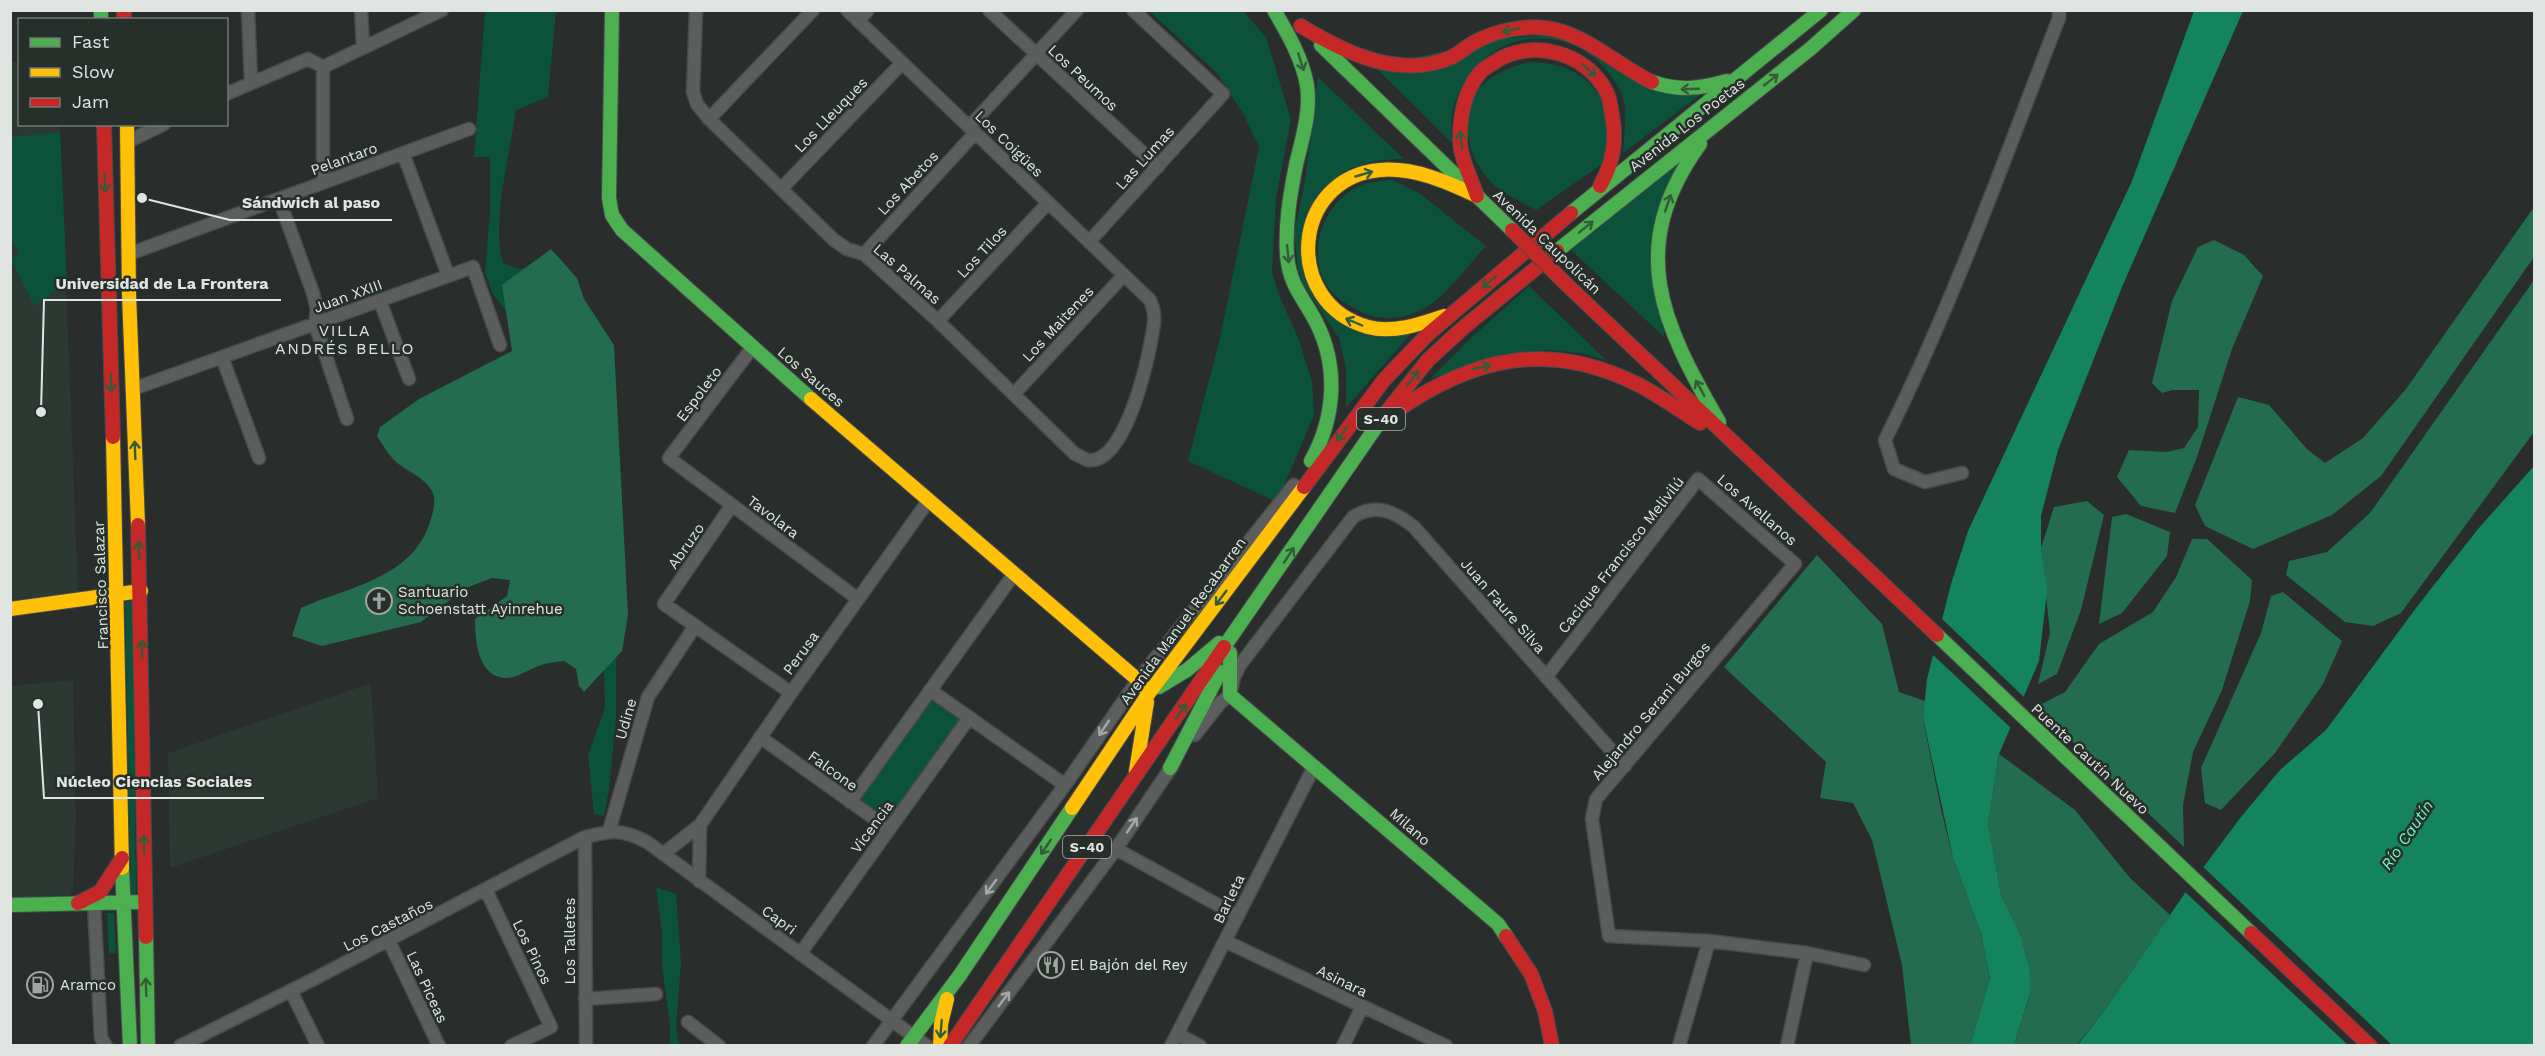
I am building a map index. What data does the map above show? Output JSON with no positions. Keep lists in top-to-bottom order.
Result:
{
  "streets": {
    "main road": [
      "Avenida Los Poetas",
      "Avenida Caupolicán",
      "Los Sauces",
      "S-40",
      "Francisco Salazar",
      "Avenida Manuel Recabarren",
      "Puente Cautín Nuevo",
      "Milano"
    ],
    "street": [
      "Los Peumos",
      "Los Lleuques",
      "Los Coigües",
      "Las Lumas",
      "Pelantaro",
      "Los Abetos",
      "Los Tilos",
      "Las Palmas",
      "Juan XXIII",
      "Los Maitenes",
      "Espoleto",
      "Los Avellanos",
      "Tavolara",
      "Abruzo",
      "Cacique Francisco Melivilú",
      "Juan Faure Silva",
      "Perusa",
      "Alejandro Serani Burgos",
      "Udine",
      "Falcone",
      "Vicencia",
      "Barleta",
      "Capri",
      "Los Castaños",
      "Los Talletes",
      "Los Pinos",
      "Asinara",
      "Las Piceas"
    ]
  },
  "crossings": [
    ["Los Peumos", "Las Lumas"],
    ["Los Peumos", "Los Abetos"],
    ["Los Lleuques", "Los Coigües"],
    ["Los Lleuques", "Las Palmas"],
    ["Avenida Los Poetas", "S-40"],
    ["Avenida Los Poetas", "Avenida Manuel Recabarren"],
    ["Los Coigües", "Las Lumas"],
    ["Los Coigües", "Los Abetos"],
    ["Los Coigües", "Los Tilos"],
    ["Los Coigües", "Las Palmas"],
    ["Los Coigües", "Los Maitenes"],
    ["Los Abetos", "Las Palmas"],
    ["Avenida Caupolicán", "Puente Cautín Nuevo"],
    ["Los Tilos", "Las Palmas"],
    ["Las Palmas", "Los Maitenes"],
    ["Los Sauces", "Espoleto"],
    ["Los Sauces", "Avenida Manuel Recabarren"],
    ["Los Sauces", "Perusa"],
    ["Espoleto", "Tavolara"],
    ["Los Avellanos", "Cacique Francisco Melivilú"],
    ["Los Avellanos", "Alejandro Serani Burgos"],
    ["Tavolara", "Abruzo"],
    ["Tavolara", "Perusa"],
    ["Abruzo", "Udine"],
    ["Cacique Francisco Melivilú", "Juan Faure Silva"],
    ["Juan Faure Silva", "Alejandro Serani Burgos"],
    ["Juan Faure Silva", "Milano"],
    ["Avenida Manuel Recabarren", "Capri"],
    ["Perusa", "Falcone"],
    ["Perusa", "Capri"],
    ["Udine", "Capri"],
    ["Udine", "Los Castaños"],
    ["Falcone", "Vicencia"],
    ["Vicencia", "Capri"],
    ["Milano", "Barleta"],
    ["Barleta", "Asinara"],
    ["Capri", "Los Castaños"],
    ["Los Castaños", "Los Talletes"],
    ["Los Castaños", "Los Pinos"],
    ["Los Castaños", "Las Piceas"]
  ],
  "districts": ["VILLA ANDRÉS BELLO"],
  "water": ["Río Cautín"],
  "places": {
    "other": ["Sándwich al paso", "Universidad de La Frontera", "Núcleo Ciencias Sociales"],
    "church": ["Santuario Schoenstatt Ayinrehue"],
    "restaurant": ["El Bajón del Rey"],
    "fuel station": ["Aramco"]
  },
  "legend": ["Fast", "Slow", "Jam"]
}
